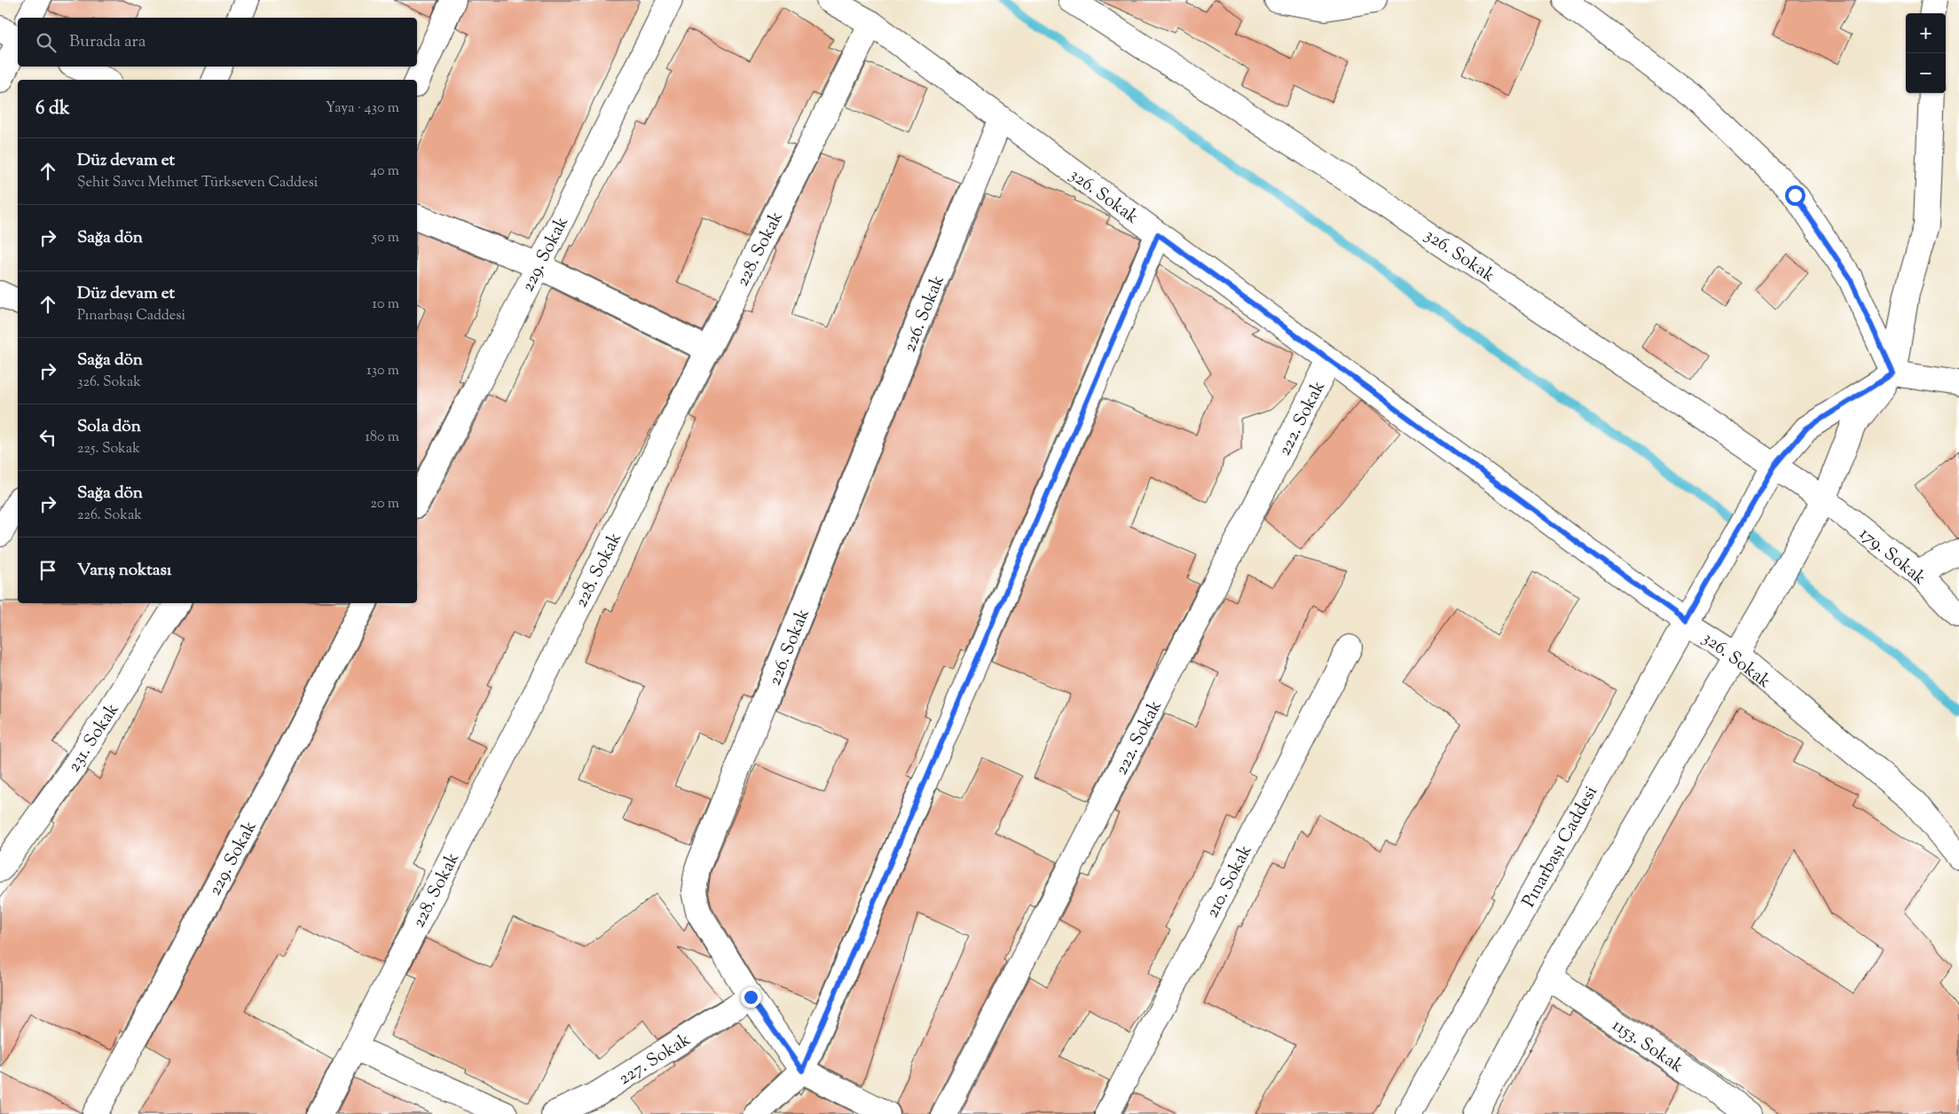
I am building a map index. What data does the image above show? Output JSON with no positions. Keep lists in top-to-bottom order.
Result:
{
  "streets": {
    "street": [
      "326. Sokak",
      "228. Sokak",
      "229. Sokak",
      "226. Sokak",
      "222. Sokak",
      "179. Sokak",
      "231. Sokak",
      "Pınarbaşı Caddesi",
      "210. Sokak",
      "1153. Sokak",
      "227. Sokak"
    ]
  },
  "crossings": [
    ["326. Sokak", "228. Sokak"],
    ["326. Sokak", "226. Sokak"],
    ["326. Sokak", "222. Sokak"],
    ["326. Sokak", "179. Sokak"],
    ["326. Sokak", "Pınarbaşı Caddesi"],
    ["226. Sokak", "227. Sokak"]
  ],
  "page": {
    "map_buttons": ["+", "−"],
    "search": "Burada ara",
    "heading": ["6 dk", "Yaya · 430 m"],
    "list": [
      ["Düz devam et", "Şehit Savcı Mehmet Türkseven Caddesi", "40 m"],
      ["Sağa dön", "50 m"],
      ["Düz devam et", "Pınarbaşı Caddesi", "10 m"],
      ["Sağa dön", "326. Sokak", "130 m"],
      ["Sola dön", "225. Sokak", "180 m"],
      ["Sağa dön", "226. Sokak", "20 m"],
      "Varış noktası"
    ]
  }
}
